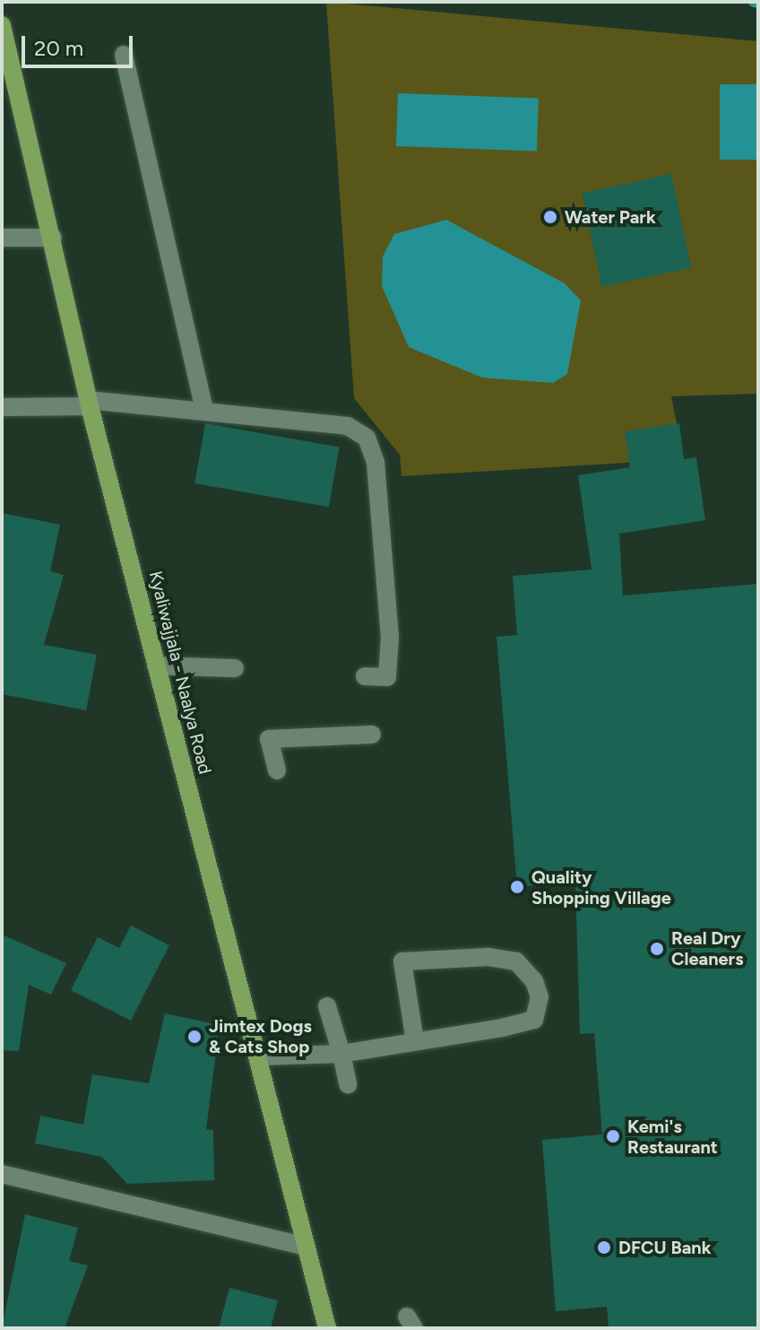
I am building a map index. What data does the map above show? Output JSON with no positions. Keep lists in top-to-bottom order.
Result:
{
  "streets": {
    "main road": ["Kyaliwajjala - Naalya Road"]
  },
  "places": [
    "Water Park",
    "Quality Shopping Village",
    "Real Dry Cleaners",
    "Jimtex Dogs & Cats Shop",
    "Kemi's Restaurant",
    "DFCU Bank"
  ],
  "scale_bar": "20 m"
}
